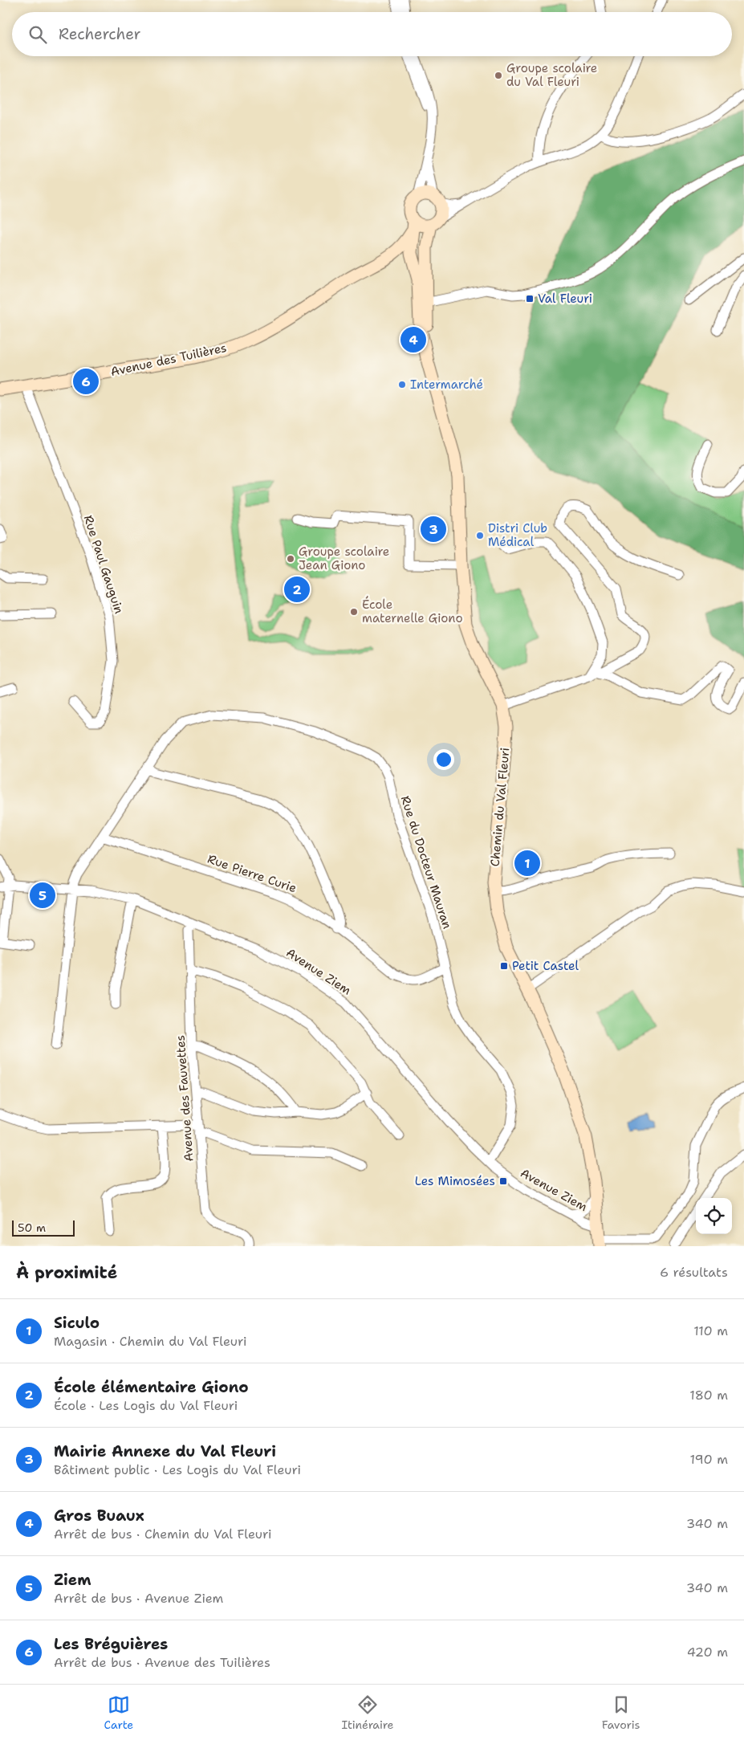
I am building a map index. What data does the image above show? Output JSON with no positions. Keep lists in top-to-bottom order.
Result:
{
  "streets": {
    "street": [
      "Avenue des Tuilières",
      "Rue Paul Gauguin",
      "Chemin du Val Fleuri",
      "Rue du Docteur Mauran",
      "Rue Pierre Curie",
      "Avenue Ziem",
      "Avenue des Fauvettes"
    ]
  },
  "crossings": [
    ["Avenue des Tuilières", "Rue Paul Gauguin"],
    ["Avenue des Tuilières", "Chemin du Val Fleuri"],
    ["Chemin du Val Fleuri", "Avenue Ziem"],
    ["Rue du Docteur Mauran", "Rue Pierre Curie"],
    ["Rue du Docteur Mauran", "Avenue Ziem"],
    ["Avenue Ziem", "Avenue des Fauvettes"]
  ],
  "places": {
    "other": [
      "Groupe scolaire du Val Fleuri",
      "Intermarché",
      "Distri Club Médical",
      "Groupe scolaire Jean Giono",
      "École maternelle Giono"
    ],
    "transit": ["Val Fleuri", "Petit Castel", "Les Mimosées"]
  },
  "scale_bar": "50 m",
  "page": {
    "search": "Rechercher",
    "pins": [
      "4",
      "6",
      "3",
      "2",
      "1",
      "5"
    ],
    "scale": "50 m",
    "heading": ["À proximité", "6 résultats"],
    "list": [
      {
        "mark": "1",
        "name": "Siculo",
        "note": "Magasin · Chemin du Val Fleuri",
        "value": "110 m"
      },
      {
        "mark": "2",
        "name": "École élémentaire Giono",
        "note": "École · Les Logis du Val Fleuri",
        "value": "180 m"
      },
      {
        "mark": "3",
        "name": "Mairie Annexe du Val Fleuri",
        "note": "Bâtiment public · Les Logis du Val Fleuri",
        "value": "190 m"
      },
      {
        "mark": "4",
        "name": "Gros Buaux",
        "note": "Arrêt de bus · Chemin du Val Fleuri",
        "value": "340 m"
      },
      {
        "mark": "5",
        "name": "Ziem",
        "note": "Arrêt de bus · Avenue Ziem",
        "value": "340 m"
      },
      {
        "mark": "6",
        "name": "Les Bréguières",
        "note": "Arrêt de bus · Avenue des Tuilières",
        "value": "420 m"
      }
    ],
    "nav": ["Carte", "Itinéraire", "Favoris"]
  }
}
